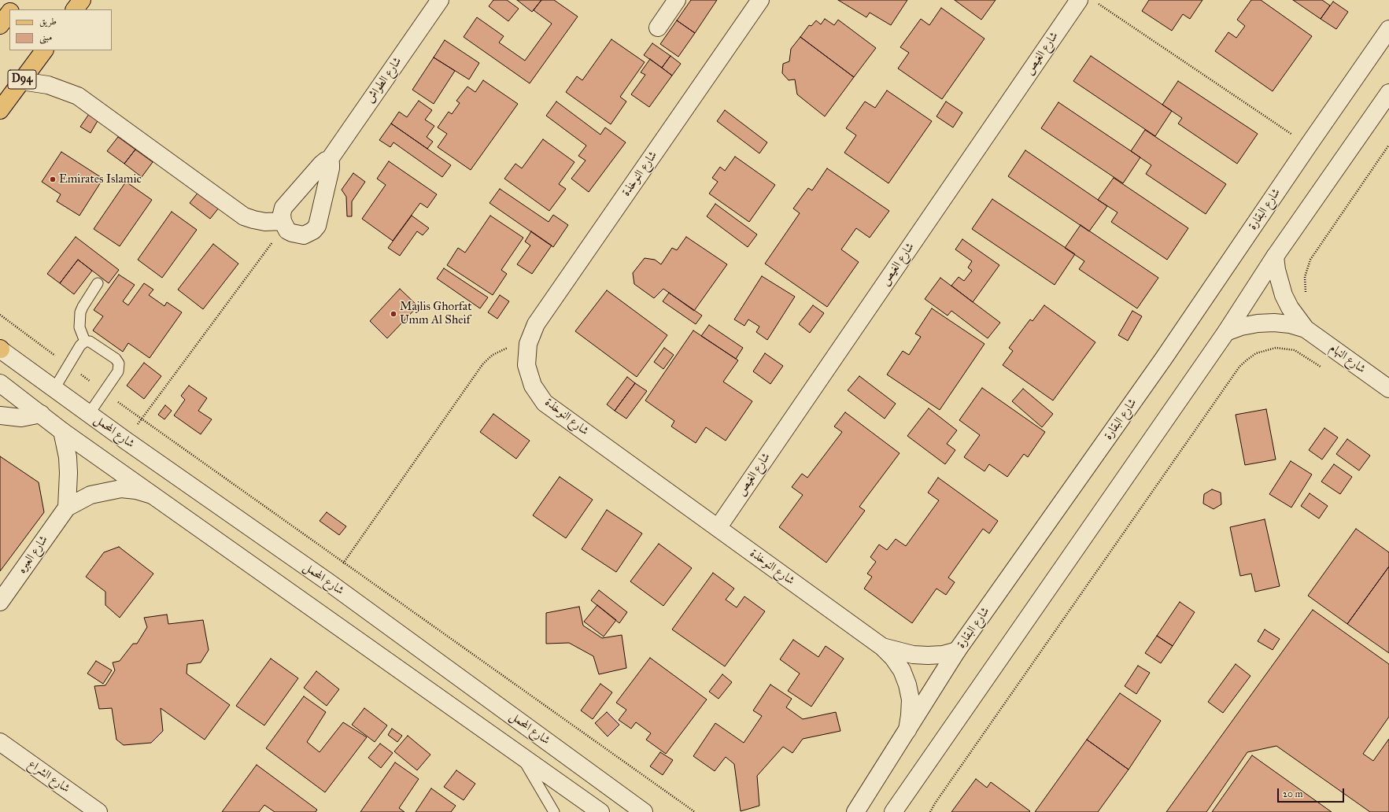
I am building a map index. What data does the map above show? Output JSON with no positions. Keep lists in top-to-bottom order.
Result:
{
  "streets": {
    "main road": ["D94"],
    "street": [
      "شارع الغيص",
      "شارع الطواش",
      "شارع النوخذة",
      "شارع البقارة",
      "شارع النهام",
      "شارع المحمل",
      "شارع العبره",
      "شارع الشراع"
    ]
  },
  "crossings": [
    ["شارع الغيص", "شارع النوخذة"],
    ["شارع النوخذة", "شارع البقارة"]
  ],
  "places": ["Emirates Islamic", "Majlis Ghorfat Umm Al Sheif"],
  "legend": ["طريق", "مبنى"],
  "scale_bar": "20 m"
}
